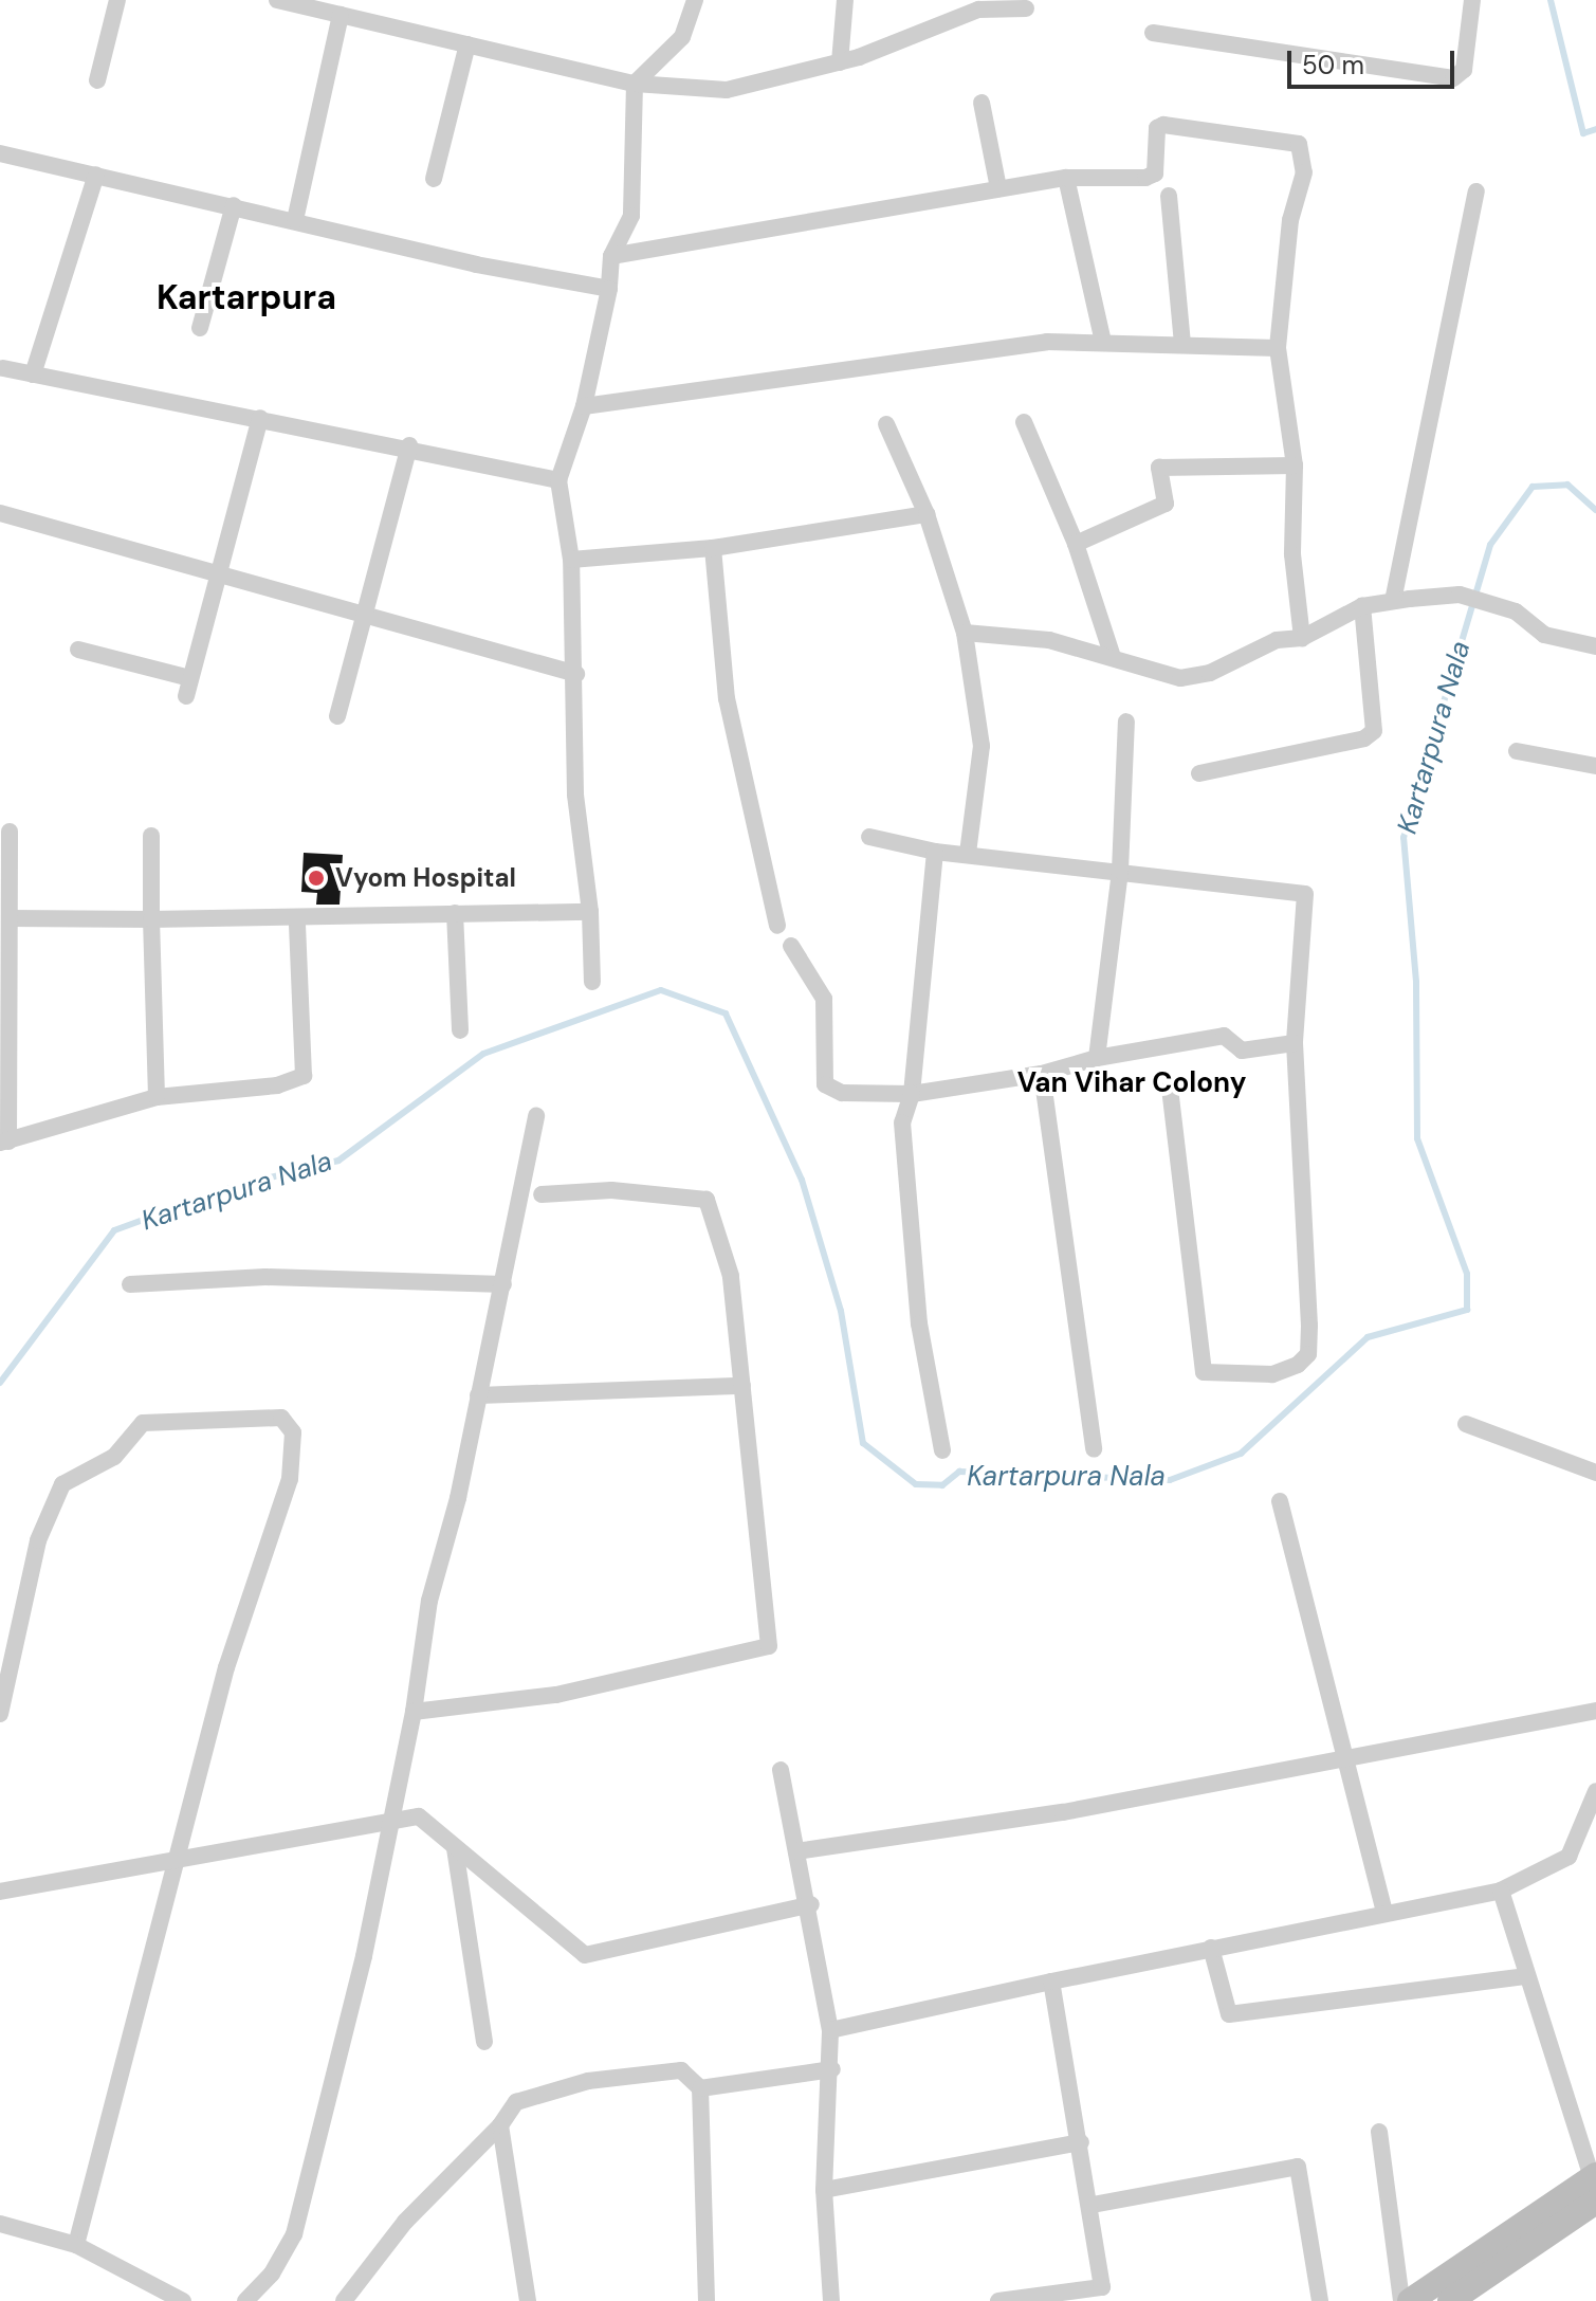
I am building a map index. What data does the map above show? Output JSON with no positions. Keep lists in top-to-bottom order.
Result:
{
  "districts": ["Kartarpura", "Van Vihar Colony"],
  "water": ["Kartarpura Nala"],
  "places": ["Vyom Hospital"],
  "scale_bar": "50 m"
}
